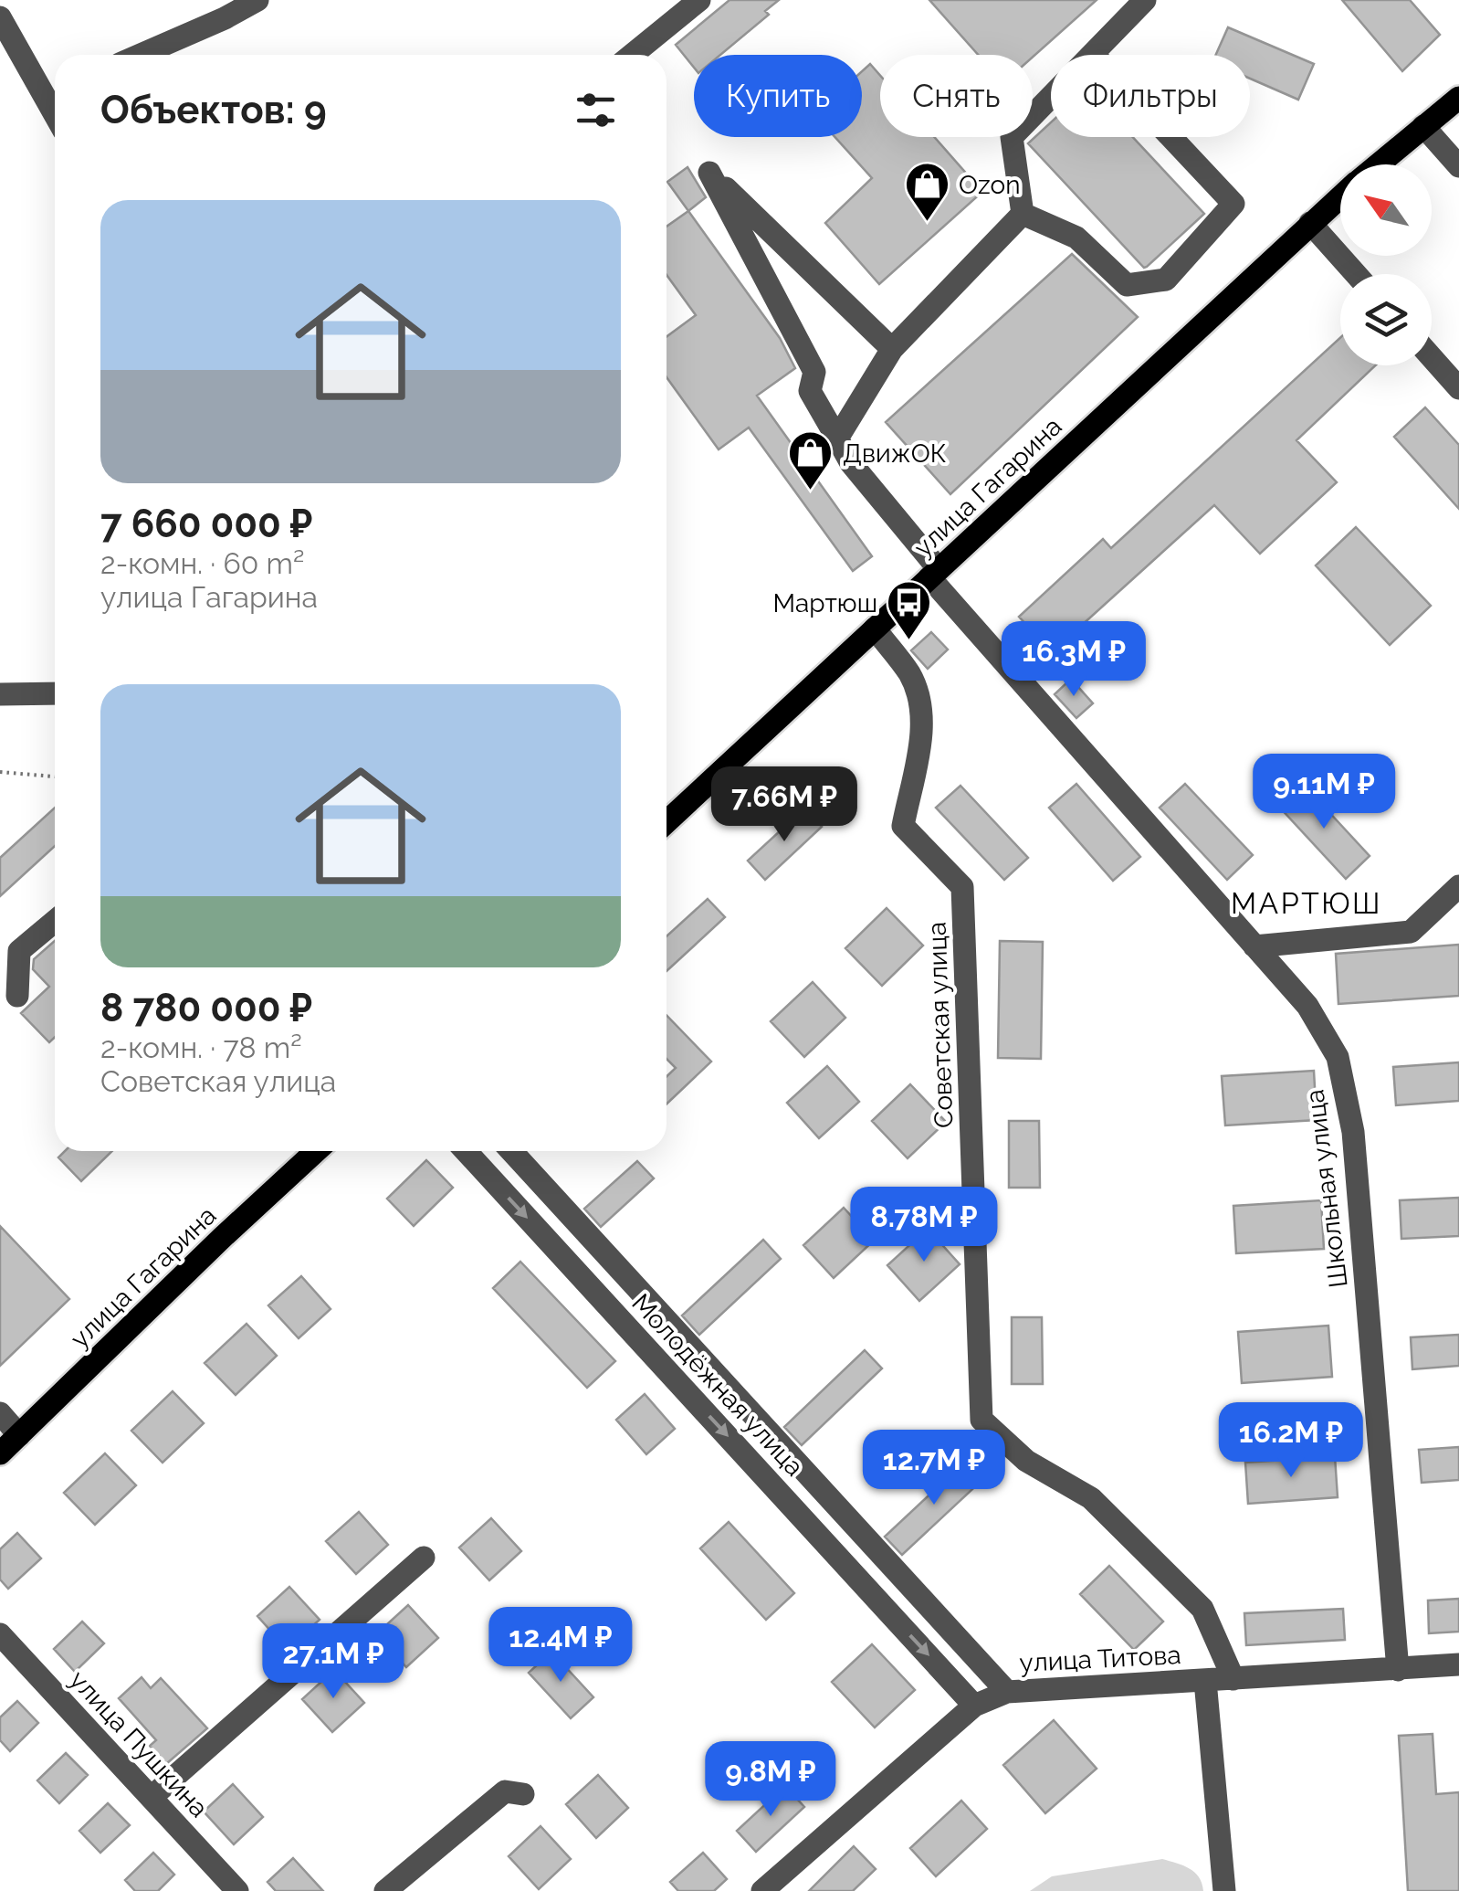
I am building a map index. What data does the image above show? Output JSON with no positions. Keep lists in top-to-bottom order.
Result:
{
  "streets": {
    "main road": ["улица Гагарина"],
    "street": [
      "Советская улица",
      "Школьная улица",
      "Молодёжная улица",
      "улица Титова",
      "улица Пушкина"
    ]
  },
  "crossings": [
    ["улица Гагарина", "Советская улица"],
    ["улица Гагарина", "Школьная улица"],
    ["Советская улица", "улица Титова"],
    ["Школьная улица", "улица Титова"],
    ["Молодёжная улица", "улица Титова"]
  ],
  "districts": ["МАРТЮШ"],
  "places": {
    "shop": ["Ozon", "ДвижОК"],
    "bus stop": ["Мартюш"]
  },
  "north": "top left",
  "page": {
    "chip": ["Купить", "Снять", "Фильтры"],
    "heading": "Объектов: 9",
    "list": [
      {
        "name": "7 660 000 ₽",
        "note": "2-комн. · 60 m² · улица Гагарина"
      },
      {
        "name": "8 780 000 ₽",
        "note": "2-комн. · 78 m² · Советская улица"
      }
    ],
    "price": [
      "16.3M ₽",
      "9.11M ₽",
      "7.66M ₽",
      "8.78M ₽",
      "16.2M ₽",
      "12.7M ₽",
      "12.4M ₽",
      "27.1M ₽",
      "9.8M ₽"
    ]
  }
}
